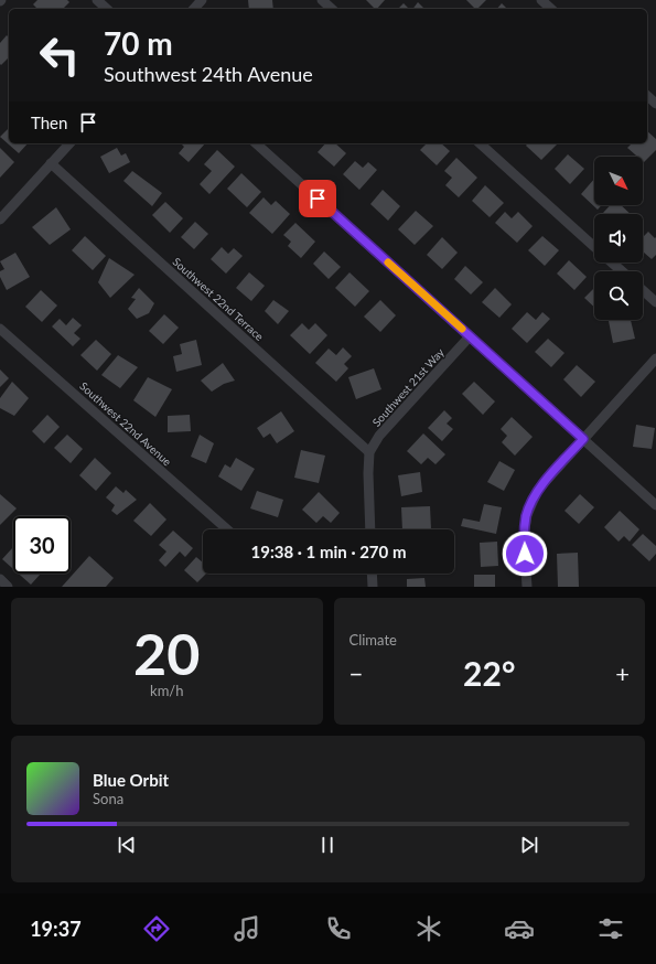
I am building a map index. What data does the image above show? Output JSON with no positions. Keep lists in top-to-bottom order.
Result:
{
  "streets": {
    "street": ["Southwest 22nd Terrace", "Southwest 21st Way", "Southwest 22nd Avenue"]
  },
  "crossings": [
    ["Southwest 22nd Terrace", "Southwest 21st Way"]
  ],
  "north": "bottom right",
  "page": {
    "turn": ["70 m", "Southwest 24th Avenue"],
    "then": "Then",
    "limit": "30",
    "trip": "19:38 · 1 min · 270 m",
    "tile": [
      ["20", "km/h"],
      "Climate"
    ],
    "heat": ["−", "22°", "+"],
    "song": ["Blue Orbit", "Sona"],
    "tabs": "19:37"
  }
}
